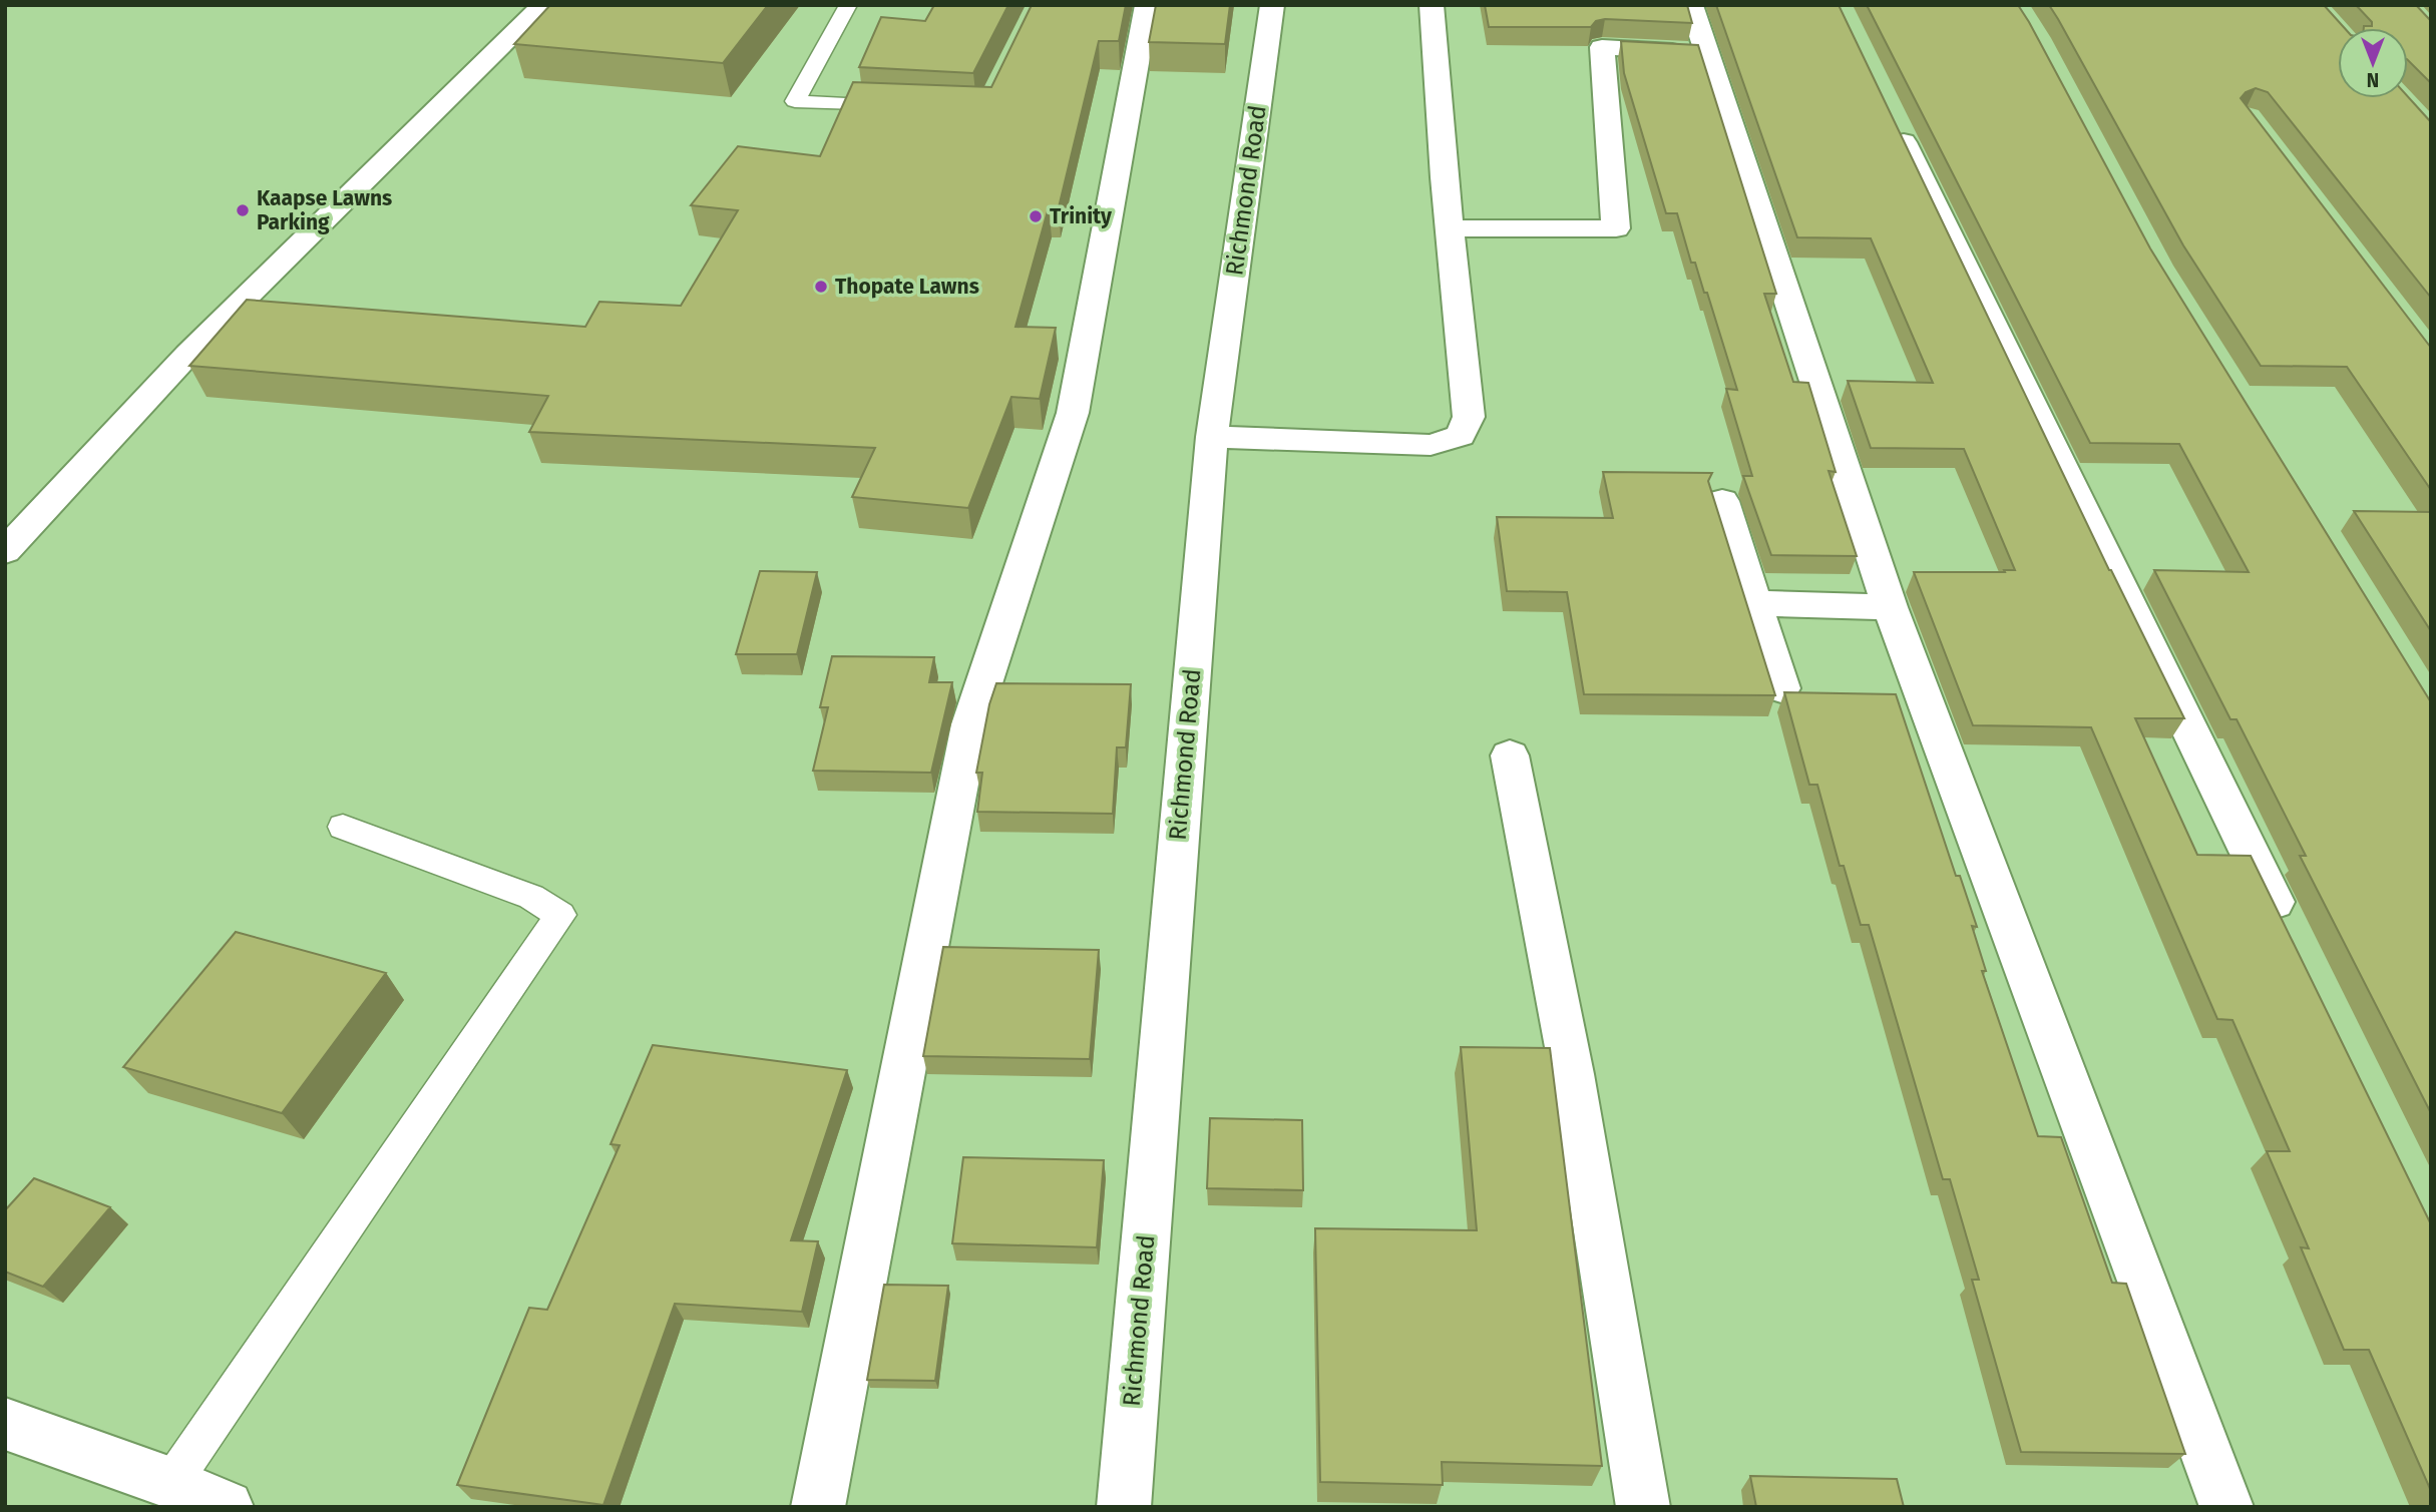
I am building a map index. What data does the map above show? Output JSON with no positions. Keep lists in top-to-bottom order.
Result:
{
  "streets": {
    "street": ["Richmond Road"]
  },
  "places": ["Kaapse Lawns Parking", "Trinity", "Thopate Lawns"],
  "north": "bottom"
}
